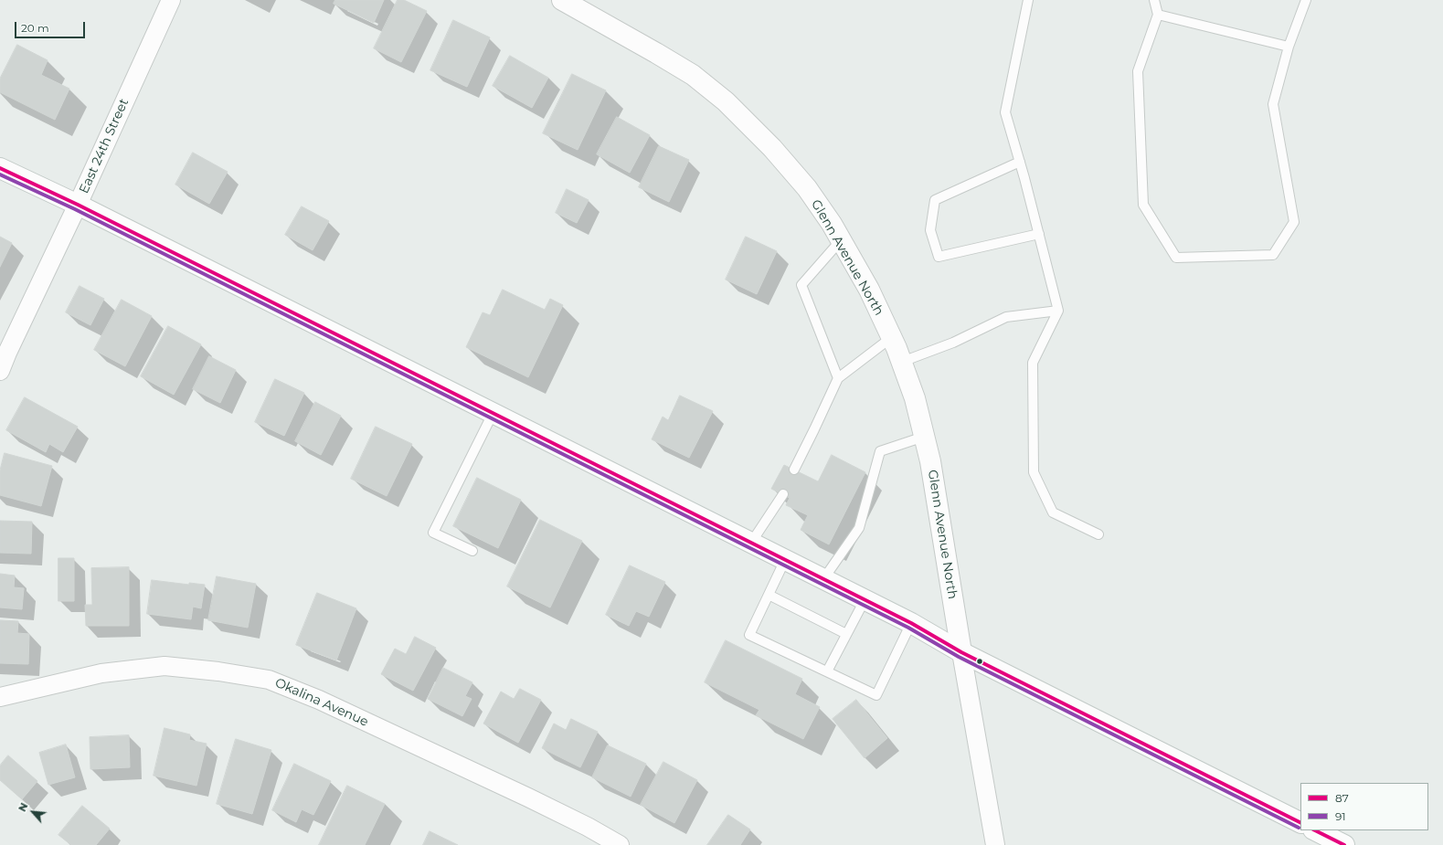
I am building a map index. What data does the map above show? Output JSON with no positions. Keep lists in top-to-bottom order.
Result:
{
  "streets": {
    "main road": ["Glenn Avenue North"],
    "street": ["East 24th Street", "Okalina Avenue"]
  },
  "lines": ["transit line 87", "transit line 91"],
  "legend": ["87", "91"],
  "scale_bar": "20 m",
  "north": "top left"
}
